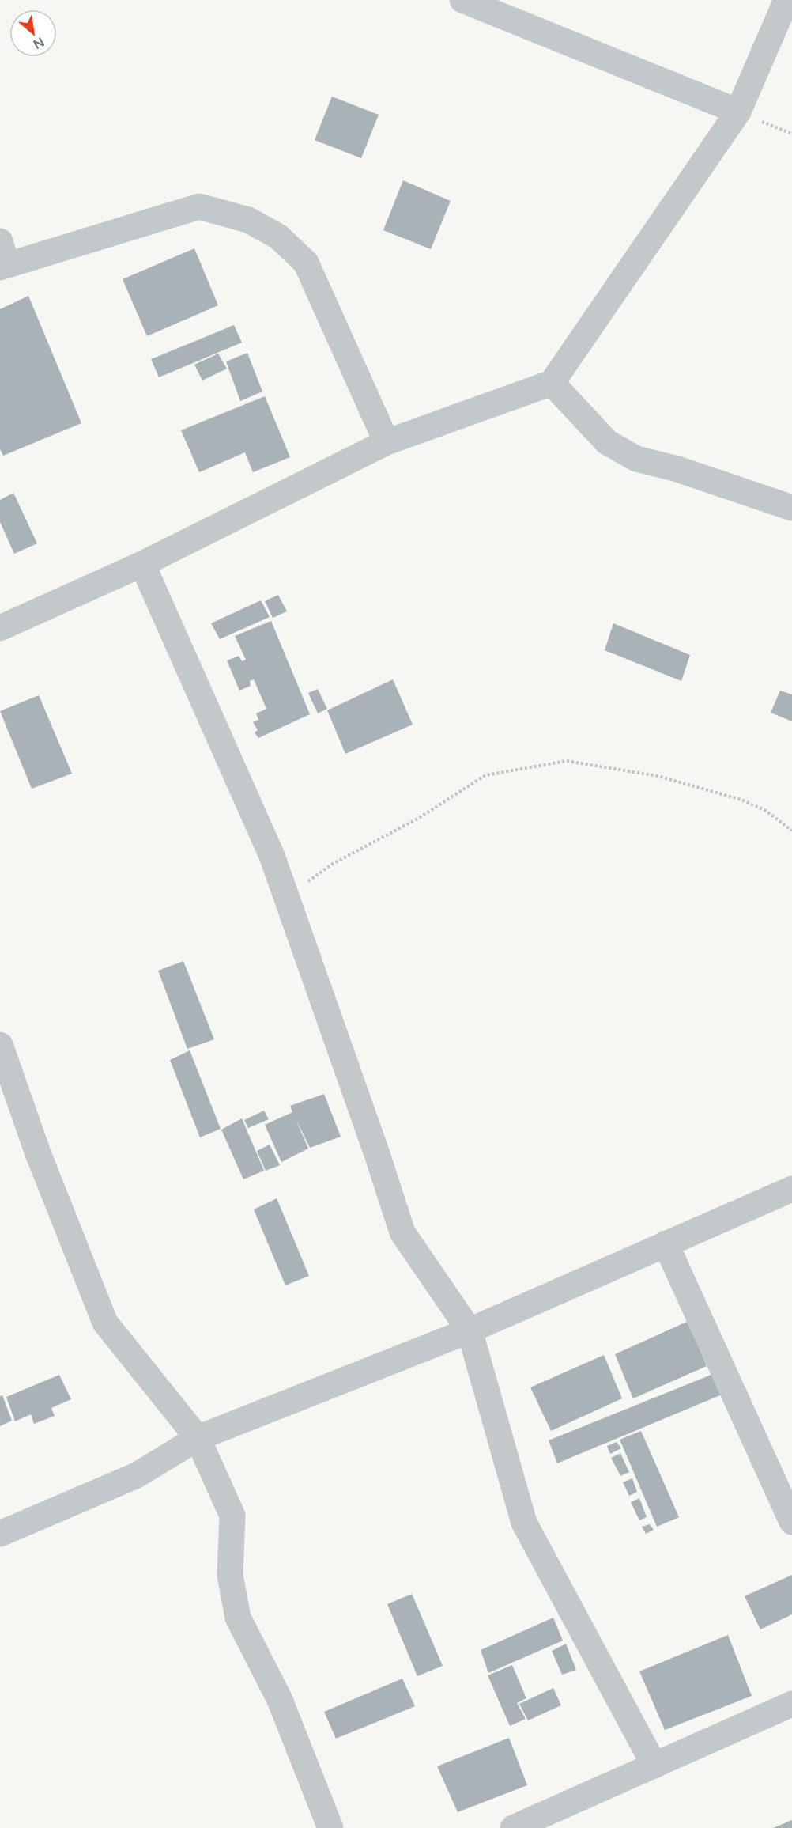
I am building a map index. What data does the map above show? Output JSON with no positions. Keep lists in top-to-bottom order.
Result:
{
  "north": "bottom right"
}
